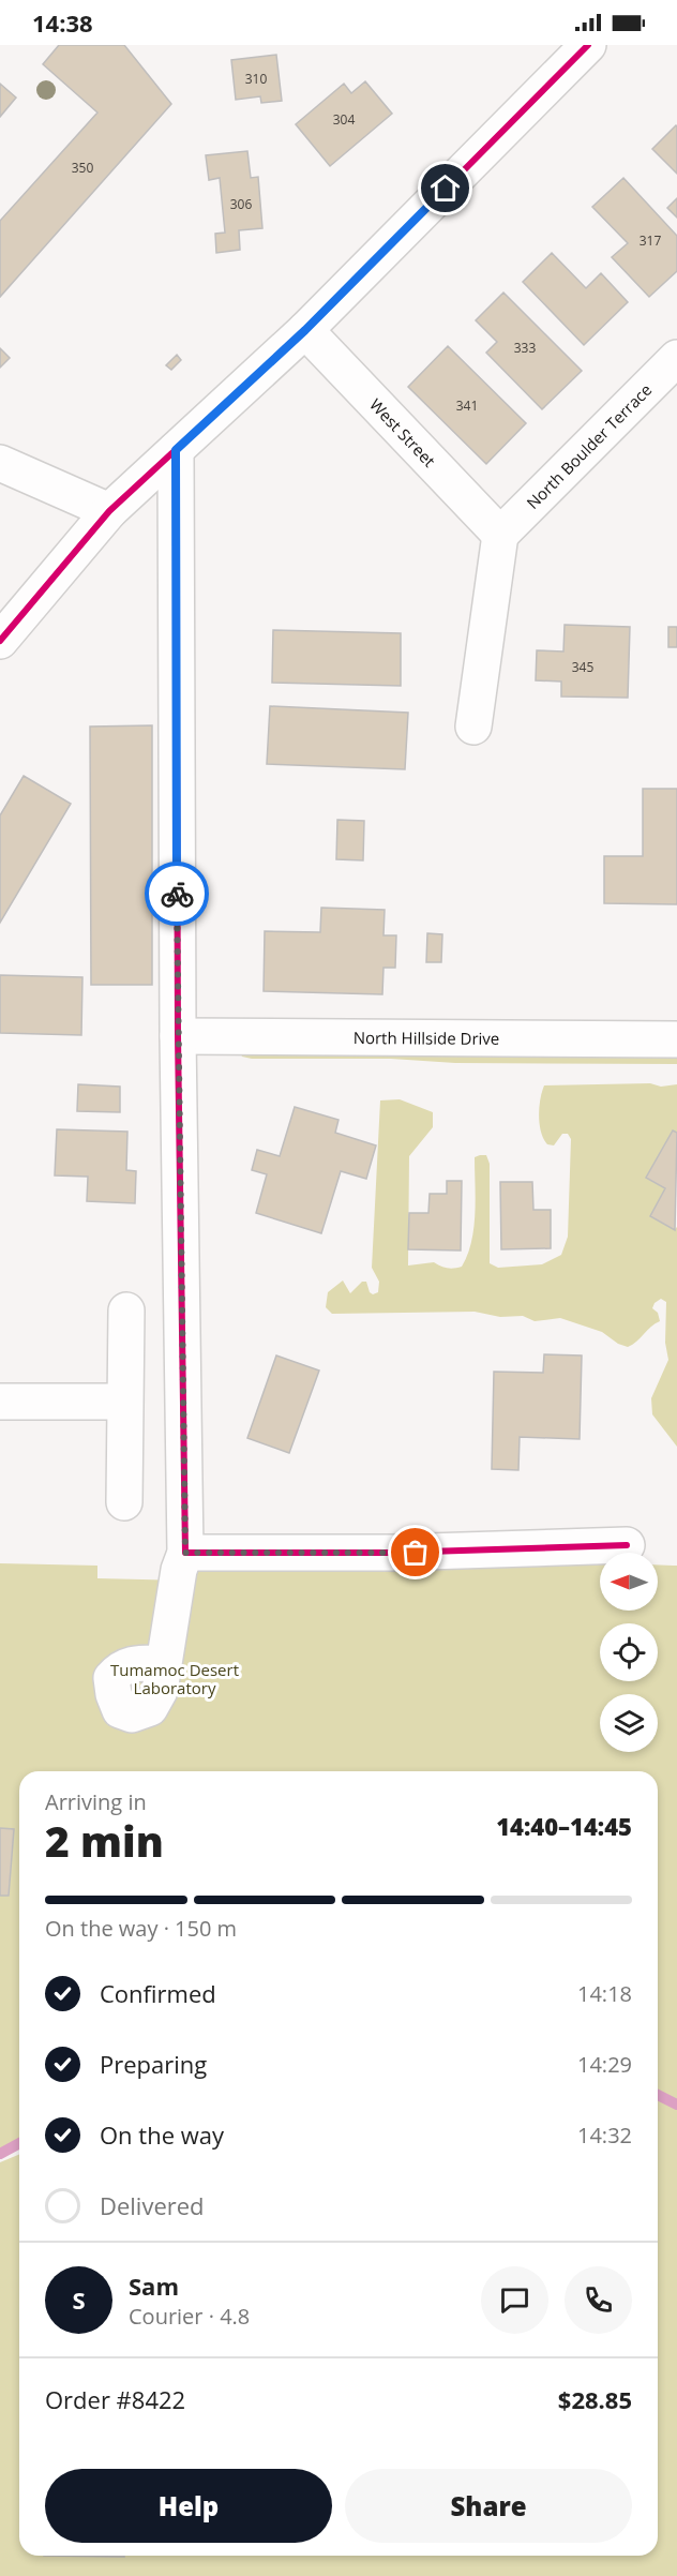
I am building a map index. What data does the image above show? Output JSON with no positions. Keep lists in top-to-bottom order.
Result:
{
  "streets": {
    "street": ["West Street", "North Boulder Terrace", "North Hillside Drive"]
  },
  "crossings": [
    ["West Street", "North Boulder Terrace"]
  ],
  "parks": ["Tumamoc Desert Laboratory"],
  "house_numbers": [
    "310",
    "304",
    "350",
    "306",
    "317",
    "333",
    "341",
    "345"
  ],
  "north": "left",
  "page": {
    "status": "14:38",
    "heading": ["2 min", "Arriving in", "14:40–14:45"],
    "panel": [
      "Sam",
      "Courier · 4.8",
      "Order #8422",
      "$28.85"
    ],
    "bar": "On the way · 150 m",
    "list": [
      ["Confirmed", "14:18"],
      ["Preparing", "14:29"],
      ["On the way", "14:32"],
      "Delivered"
    ],
    "round": "S",
    "buttons": ["Help", "Share"]
  }
}
